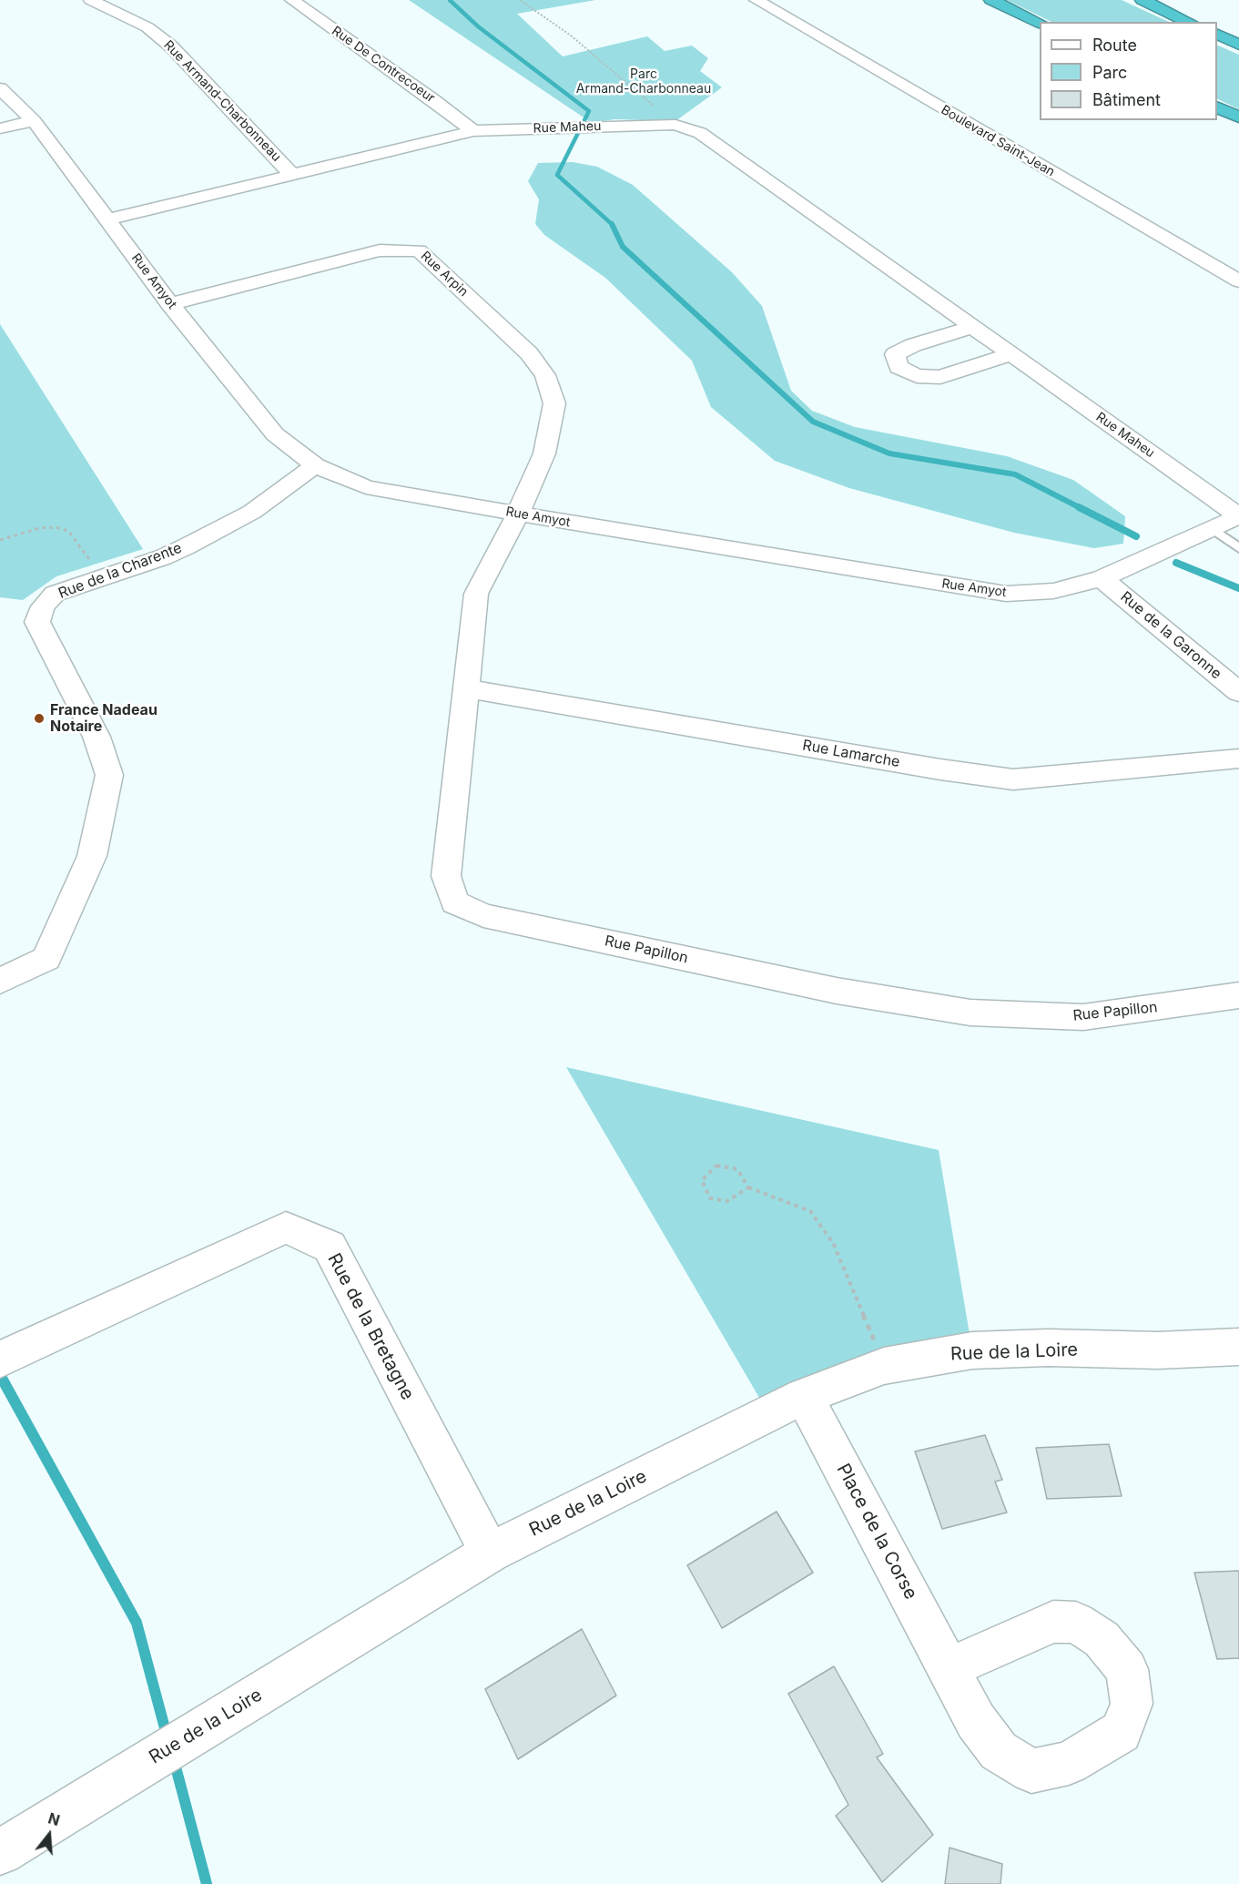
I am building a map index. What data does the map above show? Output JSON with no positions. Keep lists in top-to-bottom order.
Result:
{
  "streets": {
    "street": [
      "Rue De Contrecoeur",
      "Rue Armand-Charbonneau",
      "Rue Maheu",
      "Boulevard Saint-Jean",
      "Rue Arpin",
      "Rue Amyot",
      "Rue de la Charente",
      "Rue de la Garonne",
      "Rue Lamarche",
      "Rue Papillon",
      "Rue de la Bretagne",
      "Rue de la Loire",
      "Place de la Corse"
    ]
  },
  "crossings": [
    ["Rue De Contrecoeur", "Rue Maheu"],
    ["Rue Armand-Charbonneau", "Rue Maheu"],
    ["Rue Maheu", "Rue Amyot"],
    ["Rue Arpin", "Rue Amyot"],
    ["Rue Arpin", "Rue Papillon"],
    ["Rue Amyot", "Rue de la Charente"],
    ["Rue Amyot", "Rue de la Garonne"],
    ["Rue Amyot", "Rue Papillon"],
    ["Rue Lamarche", "Rue Papillon"],
    ["Rue de la Bretagne", "Rue de la Loire"],
    ["Rue de la Loire", "Place de la Corse"]
  ],
  "parks": ["Parc Armand-Charbonneau"],
  "places": ["France Nadeau Notaire"],
  "legend": ["Route", "Parc", "Bâtiment"],
  "north": "top"
}
